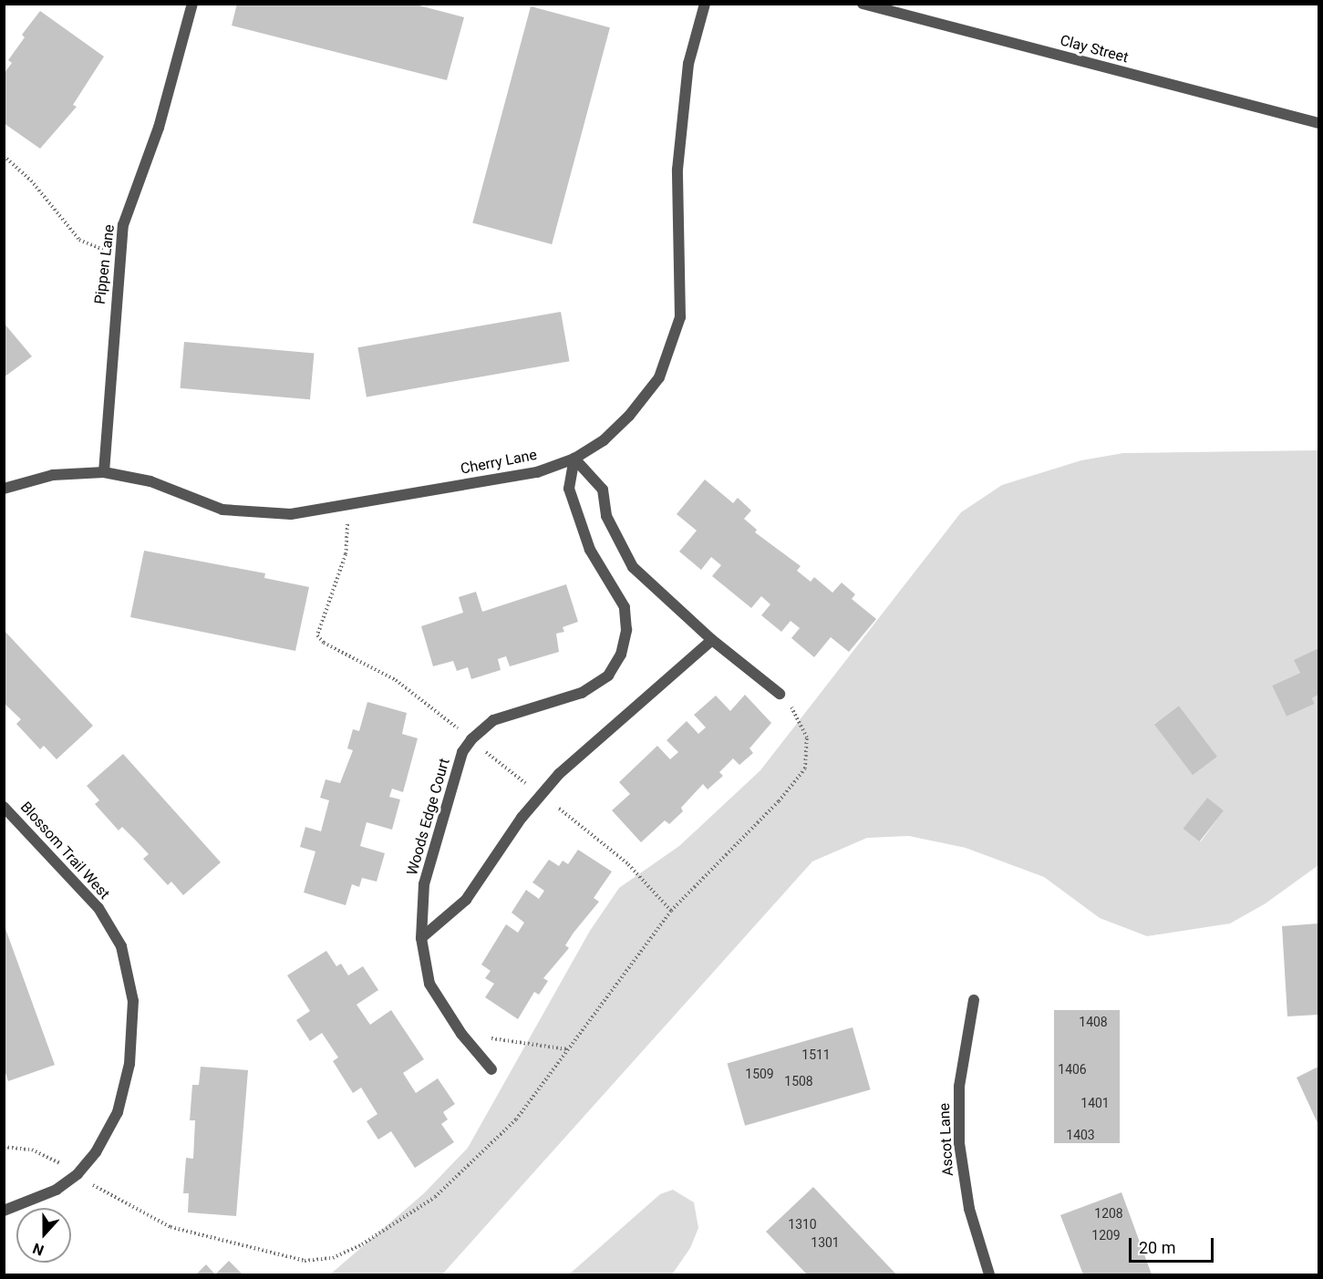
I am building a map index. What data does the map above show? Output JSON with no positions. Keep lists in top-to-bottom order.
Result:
{
  "streets": {
    "street": [
      "Clay Street",
      "Pippen Lane",
      "Cherry Lane",
      "Woods Edge Court",
      "Blossom Trail West",
      "Ascot Lane"
    ]
  },
  "crossings": [
    ["Pippen Lane", "Cherry Lane"],
    ["Cherry Lane", "Woods Edge Court"]
  ],
  "house_numbers": [
    "1408",
    "1511",
    "1406",
    "1509",
    "1508",
    "1401",
    "1403",
    "1208",
    "1310",
    "1209",
    "1301"
  ],
  "scale_bar": "20 m",
  "north": "bottom"
}
